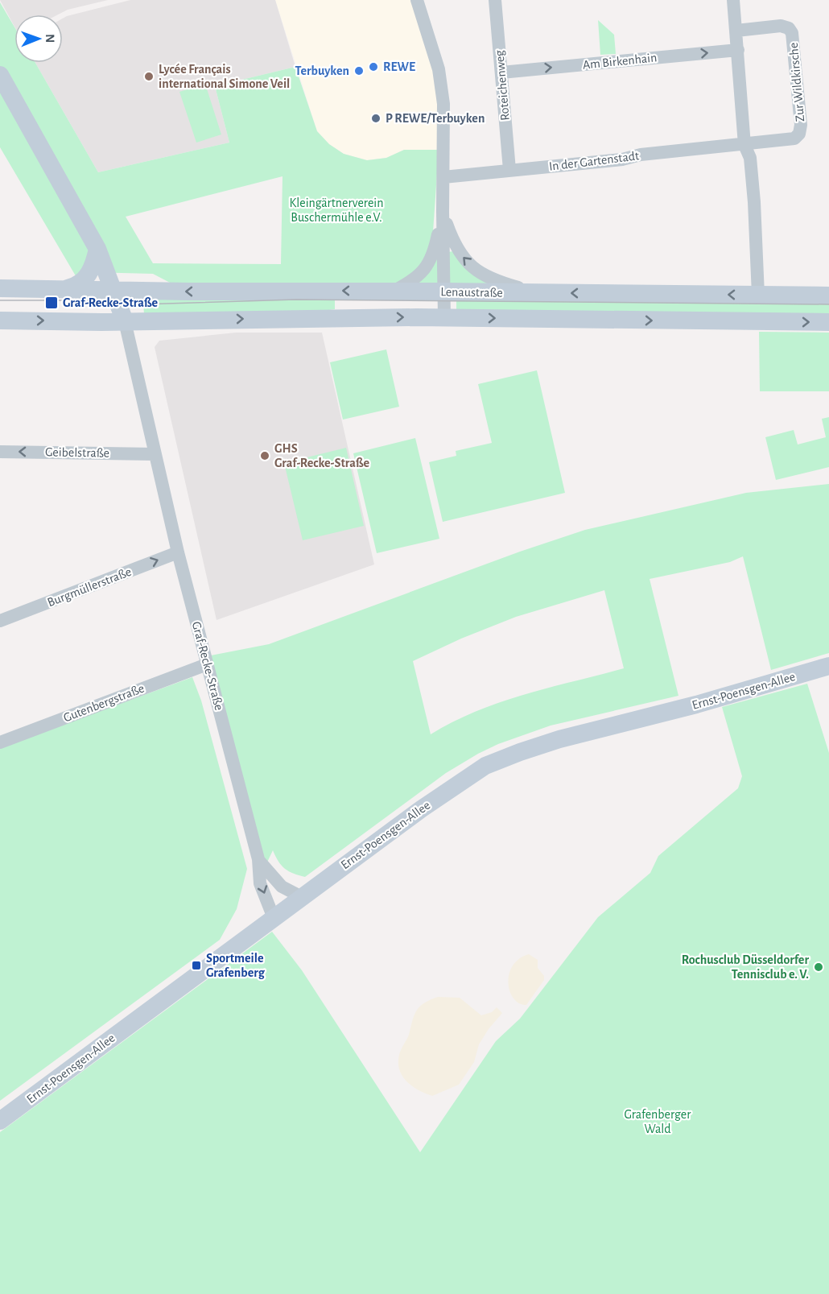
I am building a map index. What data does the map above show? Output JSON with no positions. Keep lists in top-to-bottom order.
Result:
{
  "streets": {
    "main road": ["Lenaustraße", "Graf-Recke-Straße", "Ernst-Poensgen-Allee"],
    "street": [
      "Am Birkenhain",
      "Zur Wildkirsche",
      "Roteichenweg",
      "In der Gartenstadt",
      "Geibelstraße",
      "Burgmüllerstraße",
      "Gutenbergstraße"
    ]
  },
  "crossings": [
    ["Am Birkenhain", "Roteichenweg"],
    ["Zur Wildkirsche", "In der Gartenstadt"],
    ["Roteichenweg", "In der Gartenstadt"],
    ["Lenaustraße", "Graf-Recke-Straße"],
    ["Geibelstraße", "Graf-Recke-Straße"],
    ["Burgmüllerstraße", "Graf-Recke-Straße"],
    ["Graf-Recke-Straße", "Ernst-Poensgen-Allee"],
    ["Graf-Recke-Straße", "Gutenbergstraße"]
  ],
  "one_way": ["Am Birkenhain", "Geibelstraße", "Burgmüllerstraße"],
  "parks": ["Kleingärtnerverein Buschermühle e.V.", "Grafenberger Wald"],
  "places": {
    "other": [
      "REWE",
      "Terbuyken",
      "Lycée Français international Simone Veil",
      "P REWE/Terbuyken",
      "GHS Graf-Recke-Straße",
      "Rochusclub Düsseldorfer Tennisclub e. V."
    ],
    "transit": ["Graf-Recke-Straße", "Sportmeile Grafenberg"]
  },
  "north": "right"
}
